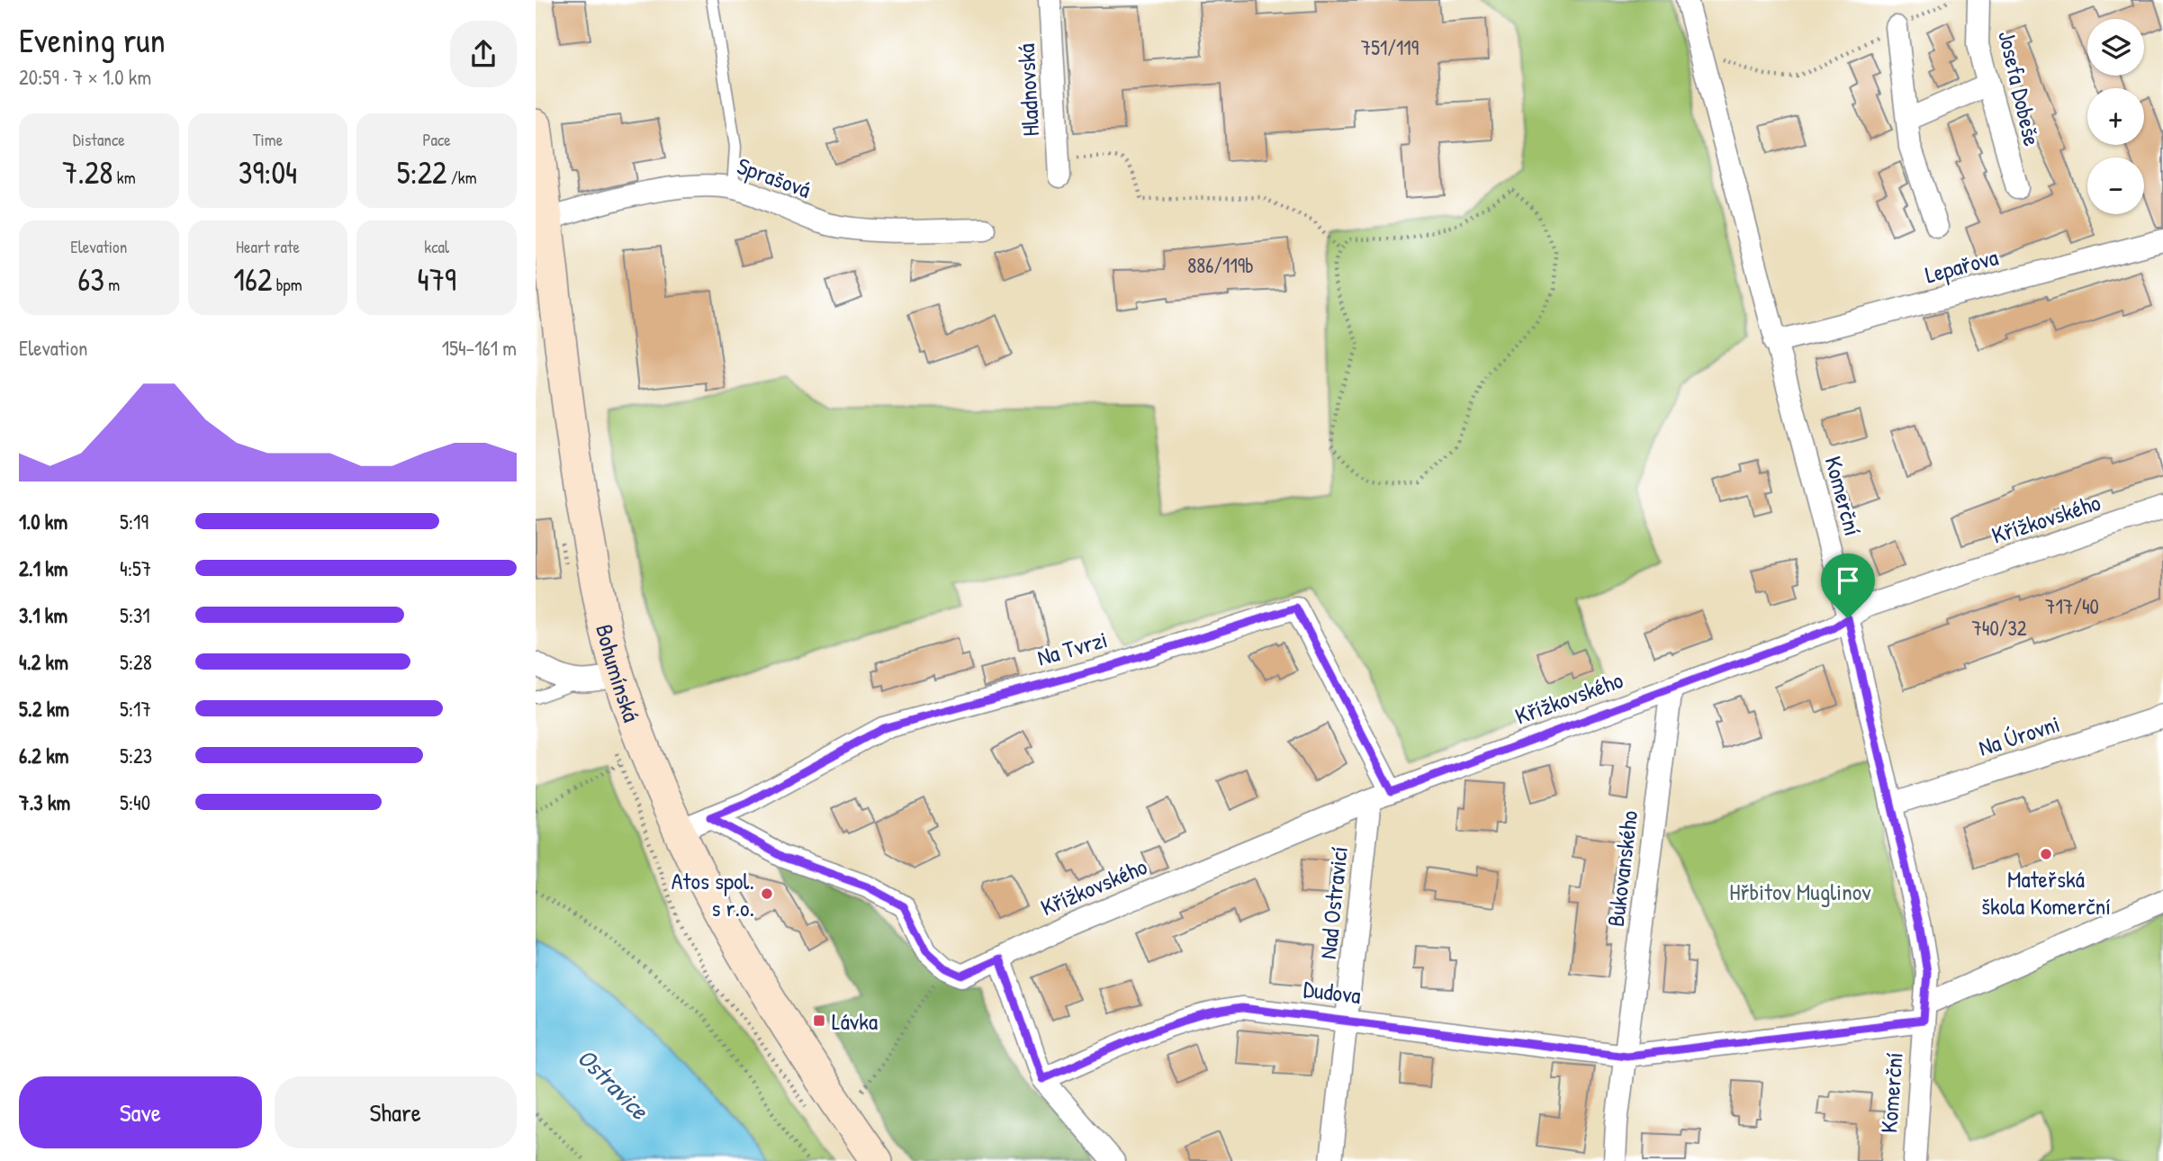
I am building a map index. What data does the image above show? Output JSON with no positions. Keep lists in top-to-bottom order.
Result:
{
  "streets": {
    "main road": ["Bohumínská"],
    "street": [
      "Josefa Dobeše",
      "Hladnovská",
      "Sprašová",
      "Lepařova",
      "Komerční",
      "Křížkovského",
      "Na Tvrzi",
      "Na Úrovni",
      "Bukovanského",
      "Nad Ostravicí",
      "Dudova"
    ]
  },
  "crossings": [
    ["Sprašová", "Bohumínská"],
    ["Lepařova", "Komerční"],
    ["Komerční", "Křížkovského"],
    ["Komerční", "Na Úrovni"],
    ["Křížkovského", "Na Tvrzi"],
    ["Křížkovského", "Bukovanského"],
    ["Křížkovského", "Nad Ostravicí"],
    ["Na Tvrzi", "Bohumínská"],
    ["Bukovanského", "Dudova"],
    ["Nad Ostravicí", "Dudova"]
  ],
  "water": ["Ostravice"],
  "parks": ["Hřbitov Muglinov"],
  "places": {
    "other": ["Mateřská škola Komerční", "Atos spol. s r.o."],
    "transit": ["Lávka"]
  },
  "house_numbers": [
    "751/119",
    "886/119b",
    "717/40",
    "740/32"
  ],
  "page": {
    "heading": ["Evening run", "20:59 · 7 × 1.0 km"],
    "map_buttons": ["+", "−"],
    "stats": [
      ["Distance", "7.28 km"],
      ["Time", "39:04"],
      ["Pace", "5:22 /km"],
      ["Elevation", "63 m"],
      ["Heart rate", "162 bpm"],
      ["kcal", "479"]
    ],
    "chart": ["Elevation", "154–161 m"],
    "list": [
      {
        "name": "1.0 km",
        "note": "5:19"
      },
      {
        "name": "2.1 km",
        "note": "4:57"
      },
      {
        "name": "3.1 km",
        "note": "5:31"
      },
      {
        "name": "4.2 km",
        "note": "5:28"
      },
      {
        "name": "5.2 km",
        "note": "5:17"
      },
      {
        "name": "6.2 km",
        "note": "5:23"
      },
      {
        "name": "7.3 km",
        "note": "5:40"
      }
    ],
    "buttons": ["Save", "Share"]
  }
}
